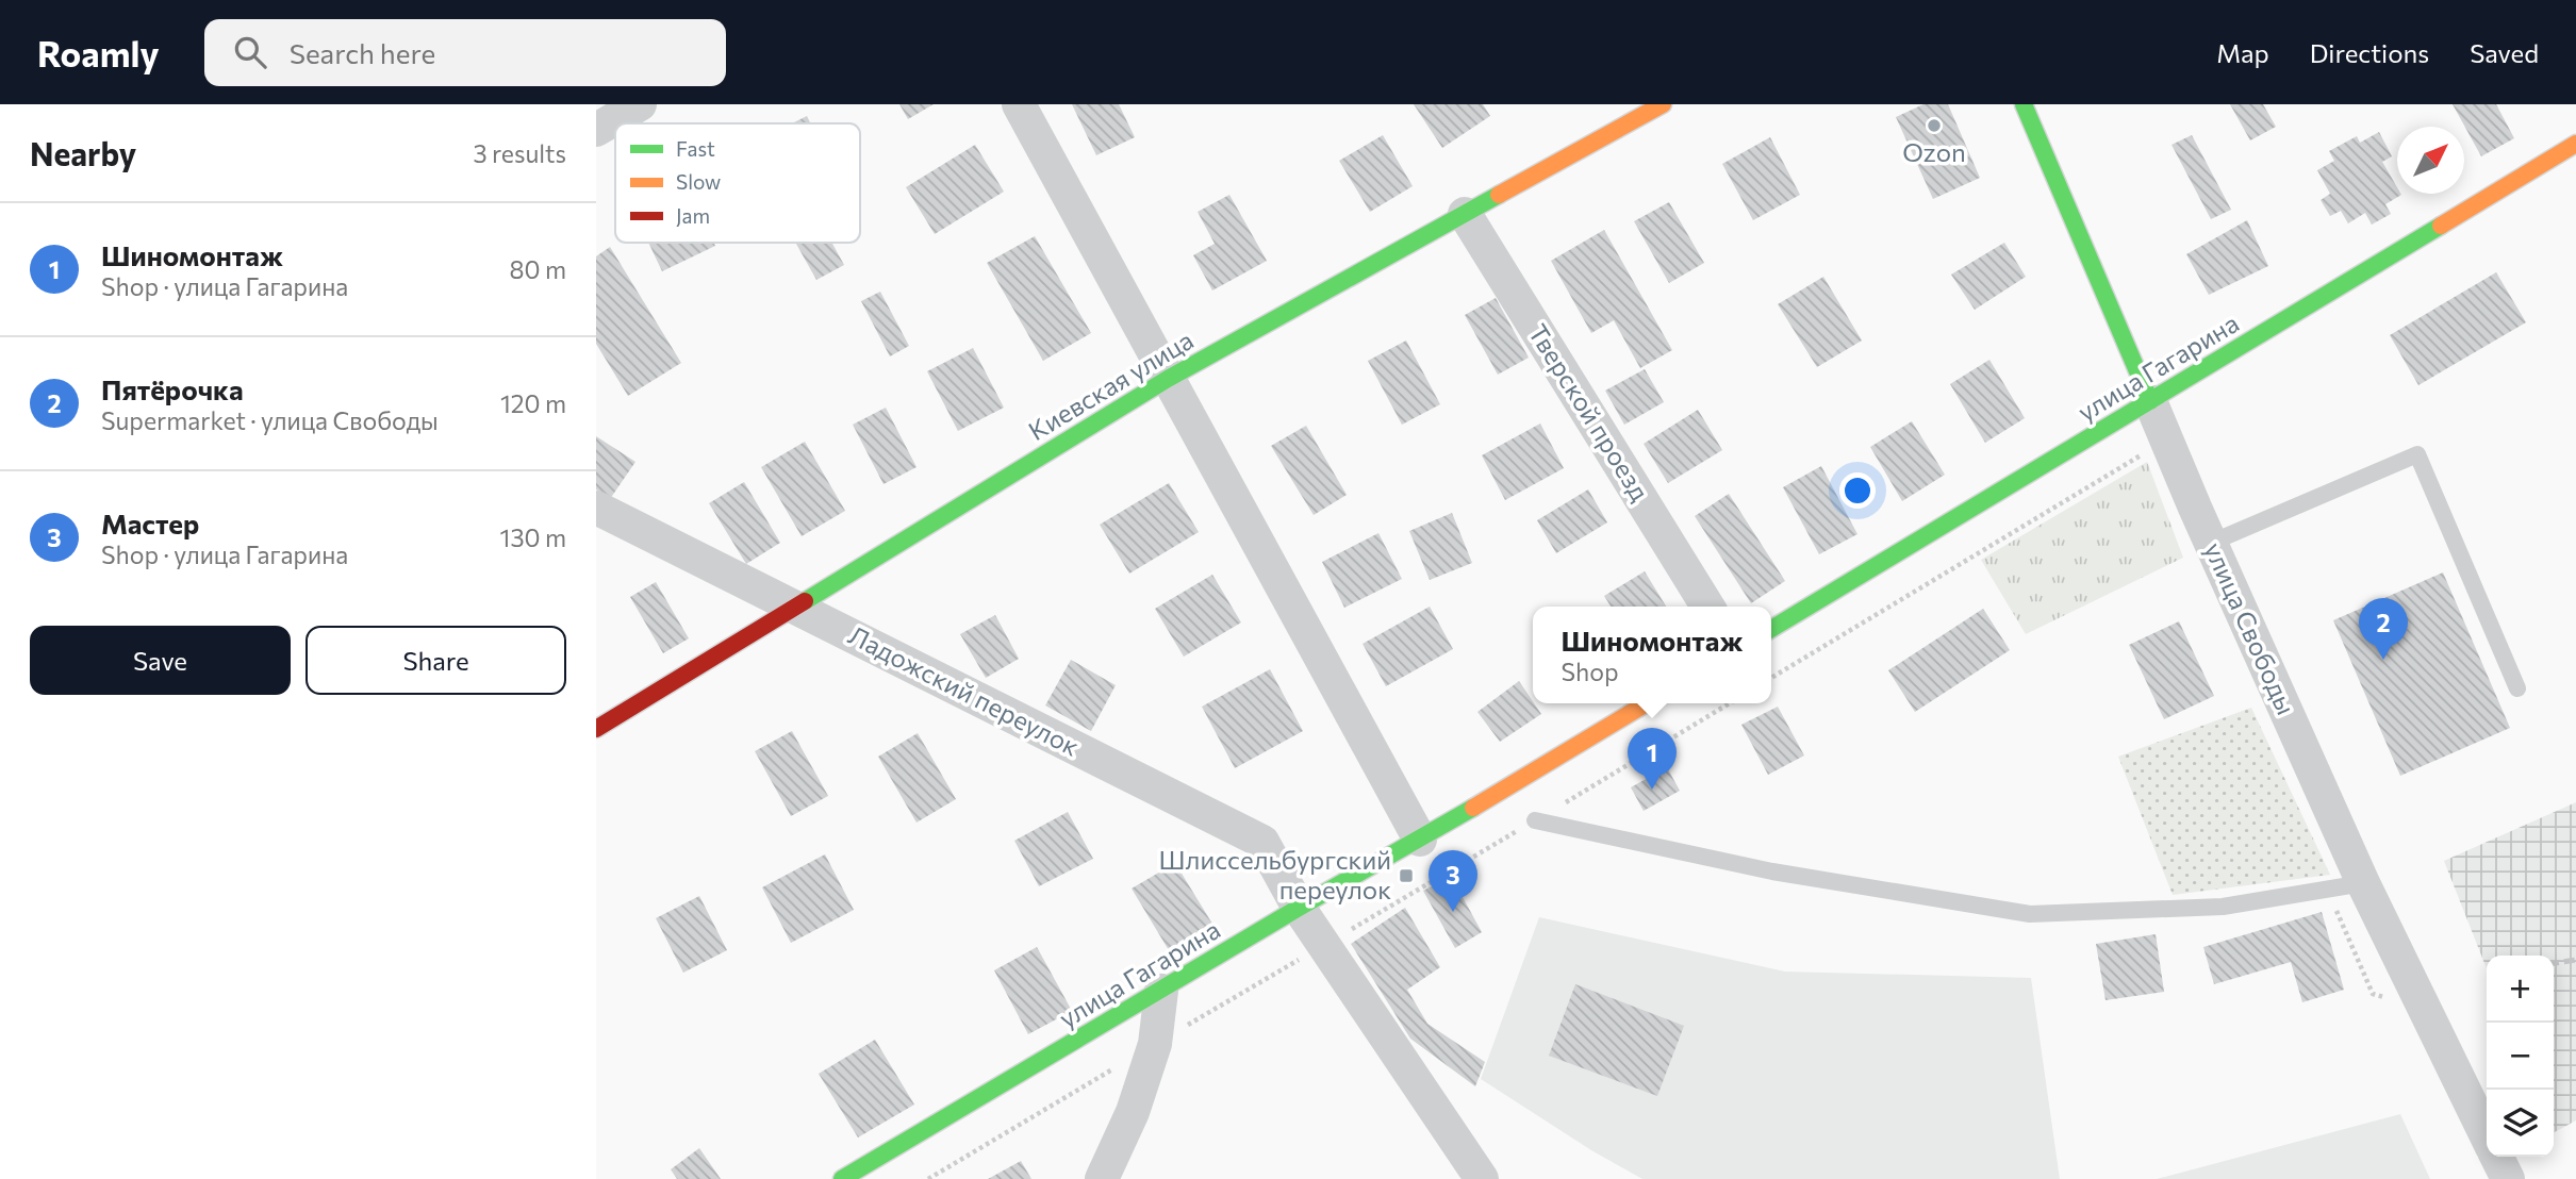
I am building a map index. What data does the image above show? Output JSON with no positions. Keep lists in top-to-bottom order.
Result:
{
  "streets": {
    "street": [
      "улица Гагарина",
      "Киевская улица",
      "Тверской проезд",
      "улица Свободы",
      "Ладожский переулок"
    ]
  },
  "crossings": [
    ["улица Гагарина", "улица Свободы"],
    ["улица Гагарина", "Ладожский переулок"],
    ["Киевская улица", "Тверской проезд"],
    ["Киевская улица", "Ладожский переулок"]
  ],
  "places": {
    "other": ["Ozon"],
    "transit": ["Шлиссельбургский переулок"]
  },
  "legend": ["Fast", "Slow", "Jam"],
  "north": "top right",
  "page": {
    "header": "Roamly",
    "search": "Search here",
    "nav": ["Map", "Directions", "Saved"],
    "heading": ["Nearby", "3 results"],
    "list": [
      {
        "mark": "1",
        "name": "Шиномонтаж",
        "note": "Shop · улица Гагарина",
        "value": "80 m"
      },
      {
        "mark": "2",
        "name": "Пятёрочка",
        "note": "Supermarket · улица Свободы",
        "value": "120 m"
      },
      {
        "mark": "3",
        "name": "Мастер",
        "note": "Shop · улица Гагарина",
        "value": "130 m"
      }
    ],
    "pins": ["2", "1", "3"],
    "buttons": ["Save", "Share"],
    "popup": ["Шиномонтаж", "Shop"],
    "map_buttons": ["+", "−"]
  }
}
